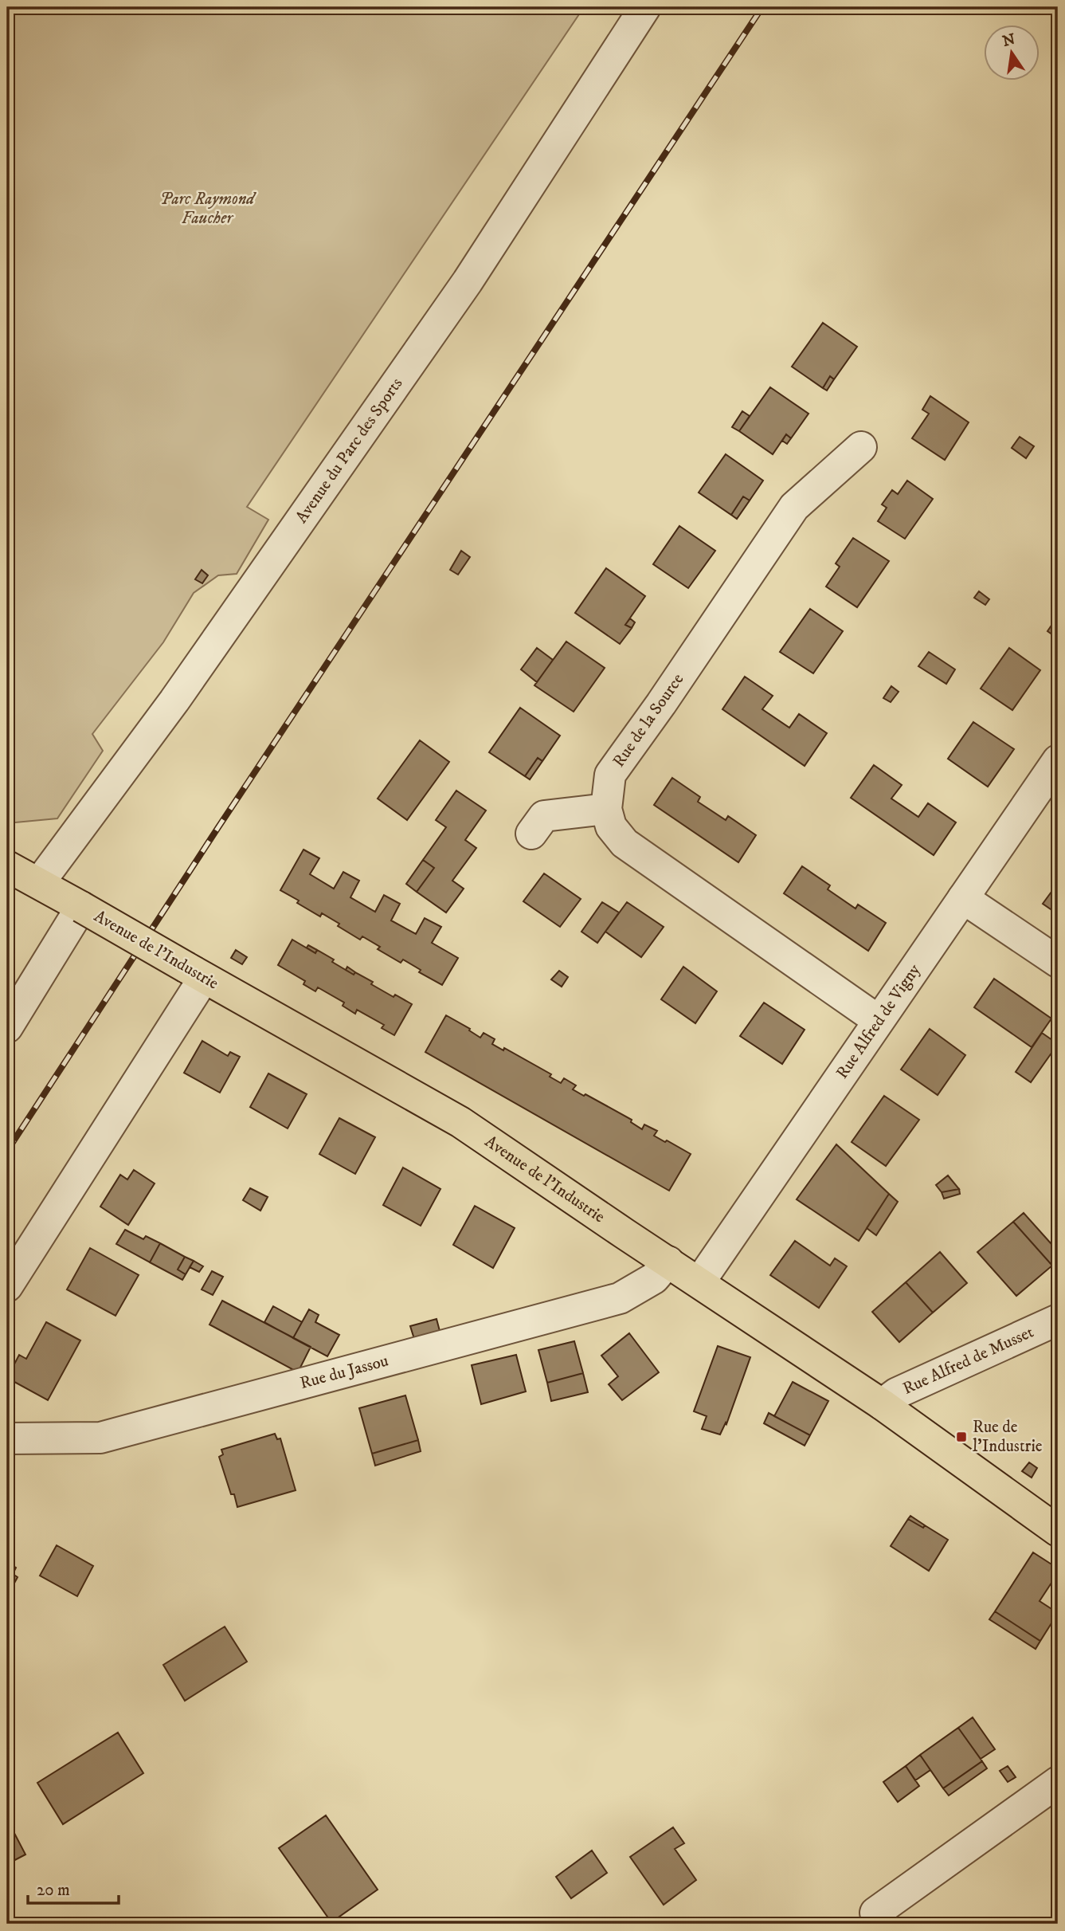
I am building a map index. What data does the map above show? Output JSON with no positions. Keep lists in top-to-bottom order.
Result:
{
  "streets": {
    "main road": ["Avenue de l'Industrie"],
    "street": [
      "Avenue du Parc des Sports",
      "Rue de la Source",
      "Rue Alfred de Vigny",
      "Rue Alfred de Musset",
      "Rue du Jassou"
    ]
  },
  "crossings": [
    ["Avenue du Parc des Sports", "Avenue de l'Industrie"],
    ["Avenue de l'Industrie", "Rue Alfred de Vigny"],
    ["Avenue de l'Industrie", "Rue Alfred de Musset"],
    ["Avenue de l'Industrie", "Rue du Jassou"]
  ],
  "parks": ["Parc Raymond Faucher"],
  "places": {
    "transit": ["Rue de l'Industrie"]
  },
  "scale_bar": "20 m",
  "north": "top"
}
